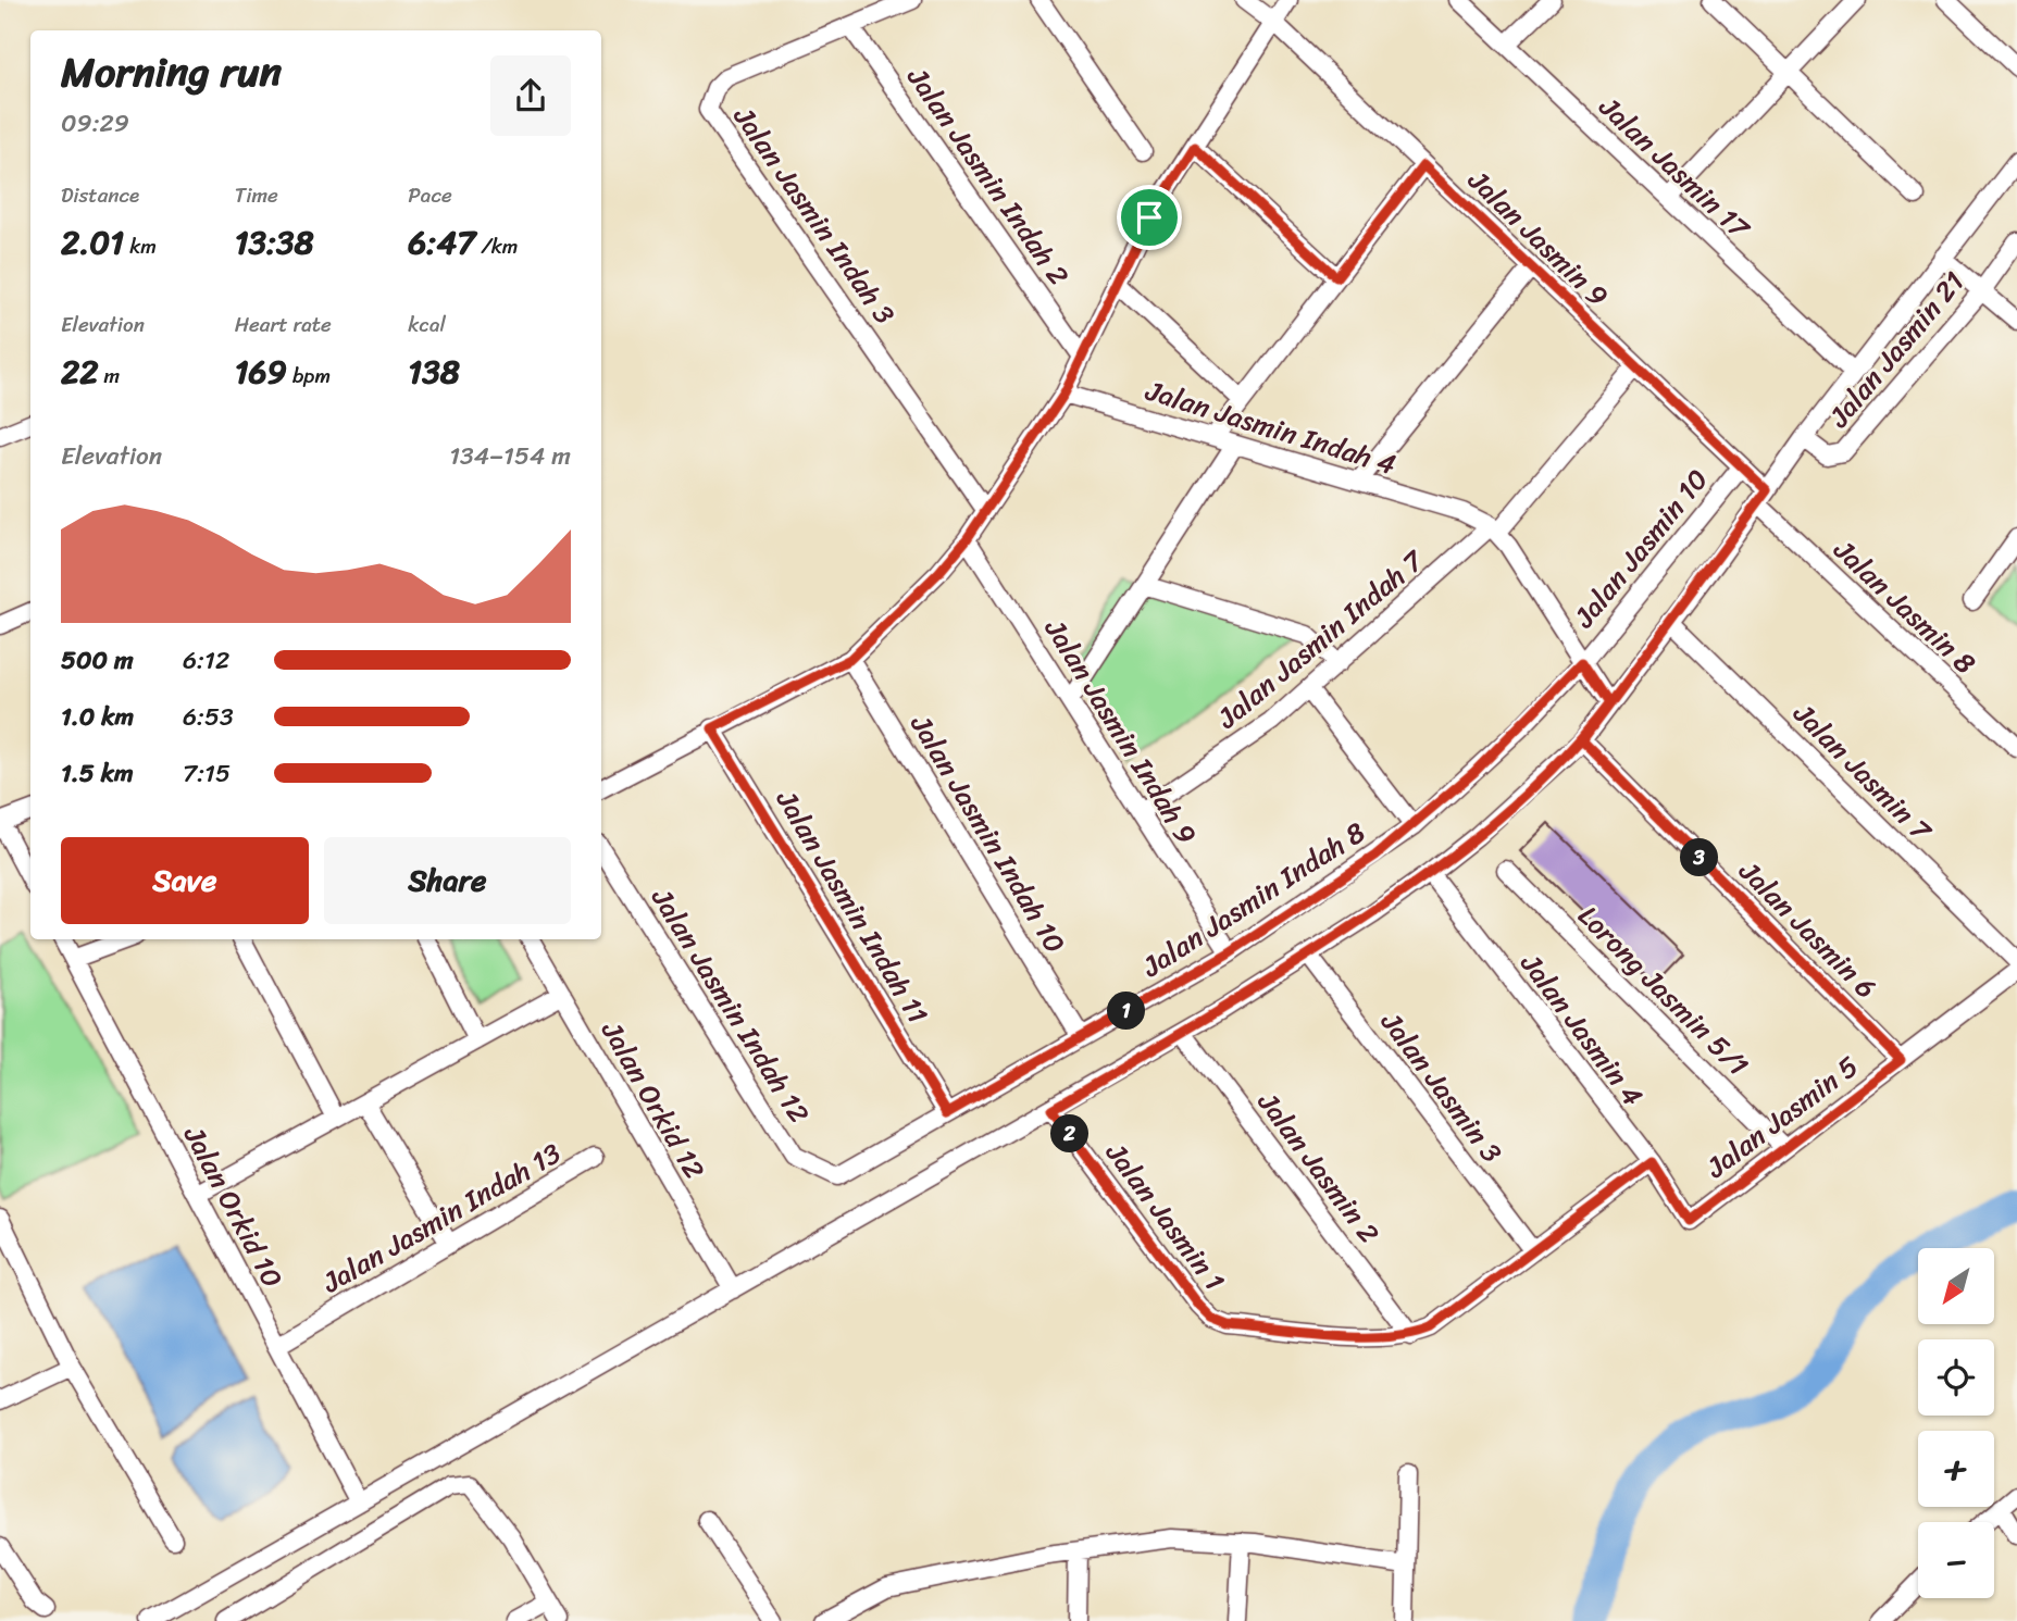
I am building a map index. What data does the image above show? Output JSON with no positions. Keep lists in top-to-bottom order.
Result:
{
  "streets": {
    "street": [
      "Jalan Jasmin 17",
      "Jalan Jasmin Indah 2",
      "Jalan Jasmin Indah 3",
      "Jalan Jasmin 9",
      "Jalan Jasmin 21",
      "Jalan Jasmin Indah 4",
      "Jalan Jasmin 10",
      "Jalan Jasmin 8",
      "Jalan Jasmin Indah 7",
      "Jalan Jasmin Indah 9",
      "Jalan Jasmin 7",
      "Jalan Jasmin Indah 10",
      "Jalan Jasmin Indah 8",
      "Jalan Jasmin Indah 11",
      "Jalan Jasmin 6",
      "Lorong Jasmin 5/1",
      "Jalan Jasmin Indah 12",
      "Jalan Jasmin 4",
      "Jalan Jasmin 3",
      "Jalan Orkid 12",
      "Jalan Jasmin 5",
      "Jalan Jasmin 2",
      "Jalan Orkid 10",
      "Jalan Jasmin 1",
      "Jalan Jasmin Indah 13"
    ]
  },
  "crossings": [
    ["Jalan Jasmin Indah 2", "Jalan Jasmin Indah 3"],
    ["Jalan Jasmin 9", "Jalan Jasmin 10"],
    ["Jalan Jasmin 9", "Jalan Jasmin 8"],
    ["Jalan Jasmin 9", "Jalan Jasmin Indah 7"],
    ["Jalan Jasmin Indah 4", "Jalan Jasmin Indah 7"],
    ["Jalan Jasmin 10", "Jalan Jasmin Indah 8"],
    ["Jalan Jasmin Indah 7", "Jalan Jasmin Indah 9"],
    ["Jalan Jasmin Indah 9", "Jalan Jasmin Indah 8"],
    ["Jalan Jasmin Indah 10", "Jalan Jasmin Indah 8"],
    ["Jalan Jasmin Indah 8", "Jalan Jasmin Indah 11"],
    ["Jalan Jasmin Indah 8", "Jalan Jasmin Indah 12"],
    ["Jalan Jasmin 6", "Jalan Jasmin 5"],
    ["Lorong Jasmin 5/1", "Jalan Jasmin 5"],
    ["Jalan Jasmin 4", "Jalan Jasmin 5"],
    ["Jalan Jasmin 2", "Jalan Jasmin 1"],
    ["Jalan Orkid 10", "Jalan Jasmin Indah 13"]
  ],
  "north": "bottom left",
  "page": {
    "heading": ["Morning run", "09:29"],
    "stats": [
      ["Distance", "2.01 km"],
      ["Time", "13:38"],
      ["Pace", "6:47 /km"],
      ["Elevation", "22 m"],
      ["Heart rate", "169 bpm"],
      ["kcal", "138"]
    ],
    "chart": ["Elevation", "134–154 m"],
    "list": [
      {
        "name": "500 m",
        "note": "6:12"
      },
      {
        "name": "1.0 km",
        "note": "6:53"
      },
      {
        "name": "1.5 km",
        "note": "7:15"
      }
    ],
    "buttons": ["Save", "Share"],
    "pins": ["3", "1", "2"],
    "map_buttons": ["+", "−"]
  }
}
